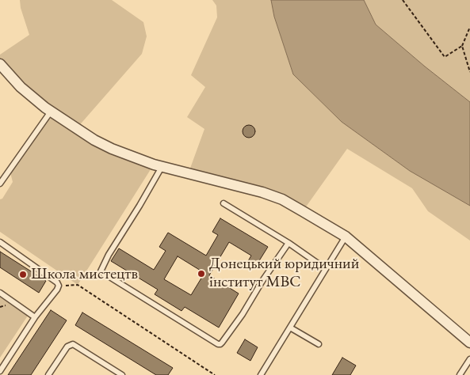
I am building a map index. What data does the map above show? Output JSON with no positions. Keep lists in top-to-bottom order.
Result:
{
  "places": ["Донецький юридичний інститут МВС", "Школа мистецтв"]
}
